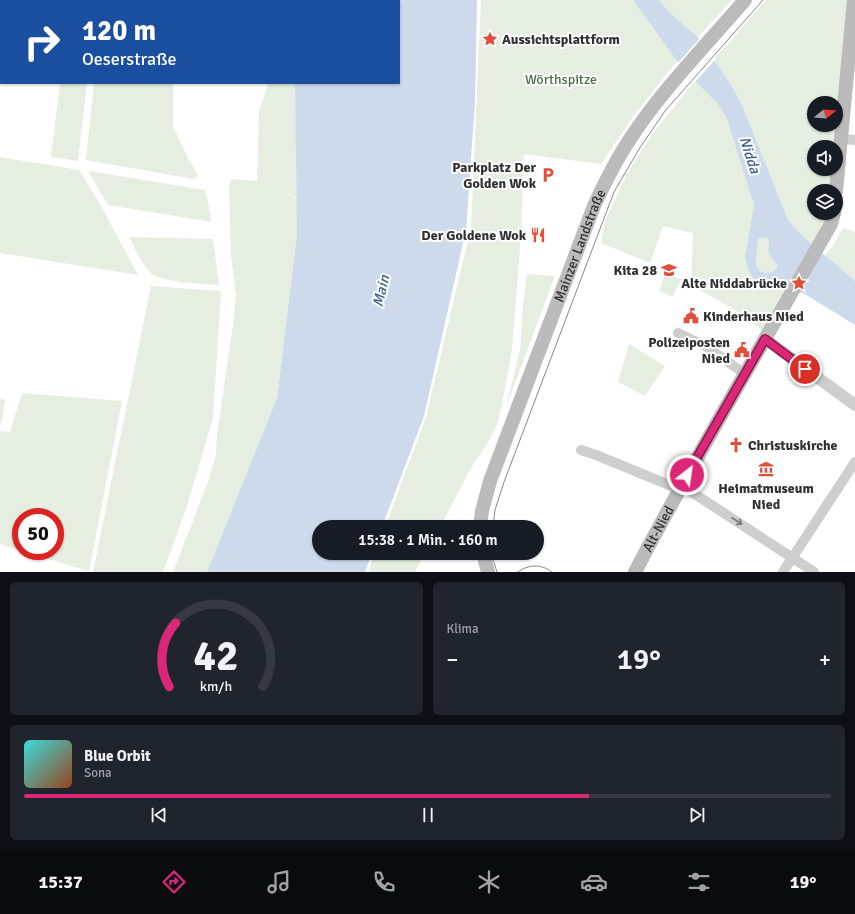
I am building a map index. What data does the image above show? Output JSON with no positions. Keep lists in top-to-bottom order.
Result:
{
  "streets": {
    "main road": ["Mainzer Landstraße", "Alt-Nied"]
  },
  "water": ["Nidda", "Main"],
  "parks": ["Wörthspitze"],
  "places": {
    "place": ["Aussichtsplattform", "Alte Niddabrücke"],
    "parking": ["Parkplatz Der Golden Wok"],
    "restaurant": ["Der Goldene Wok"],
    "school or university": ["Kita 28"],
    "public building": ["Kinderhaus Nied", "Polizeiposten Nied"],
    "church": ["Christuskirche"],
    "museum": ["Heimatmuseum Nied"]
  },
  "north": "right",
  "page": {
    "turn": ["120 m", "Oeserstraße"],
    "limit": "50",
    "trip": "15:38 · 1 Min. · 160 m",
    "tile": "Klima",
    "heat": ["−", "19°", "+"],
    "song": ["Blue Orbit", "Sona"],
    "tabs": ["15:37", "19°"],
    "gauge": ["42", "km/h"]
  }
}
